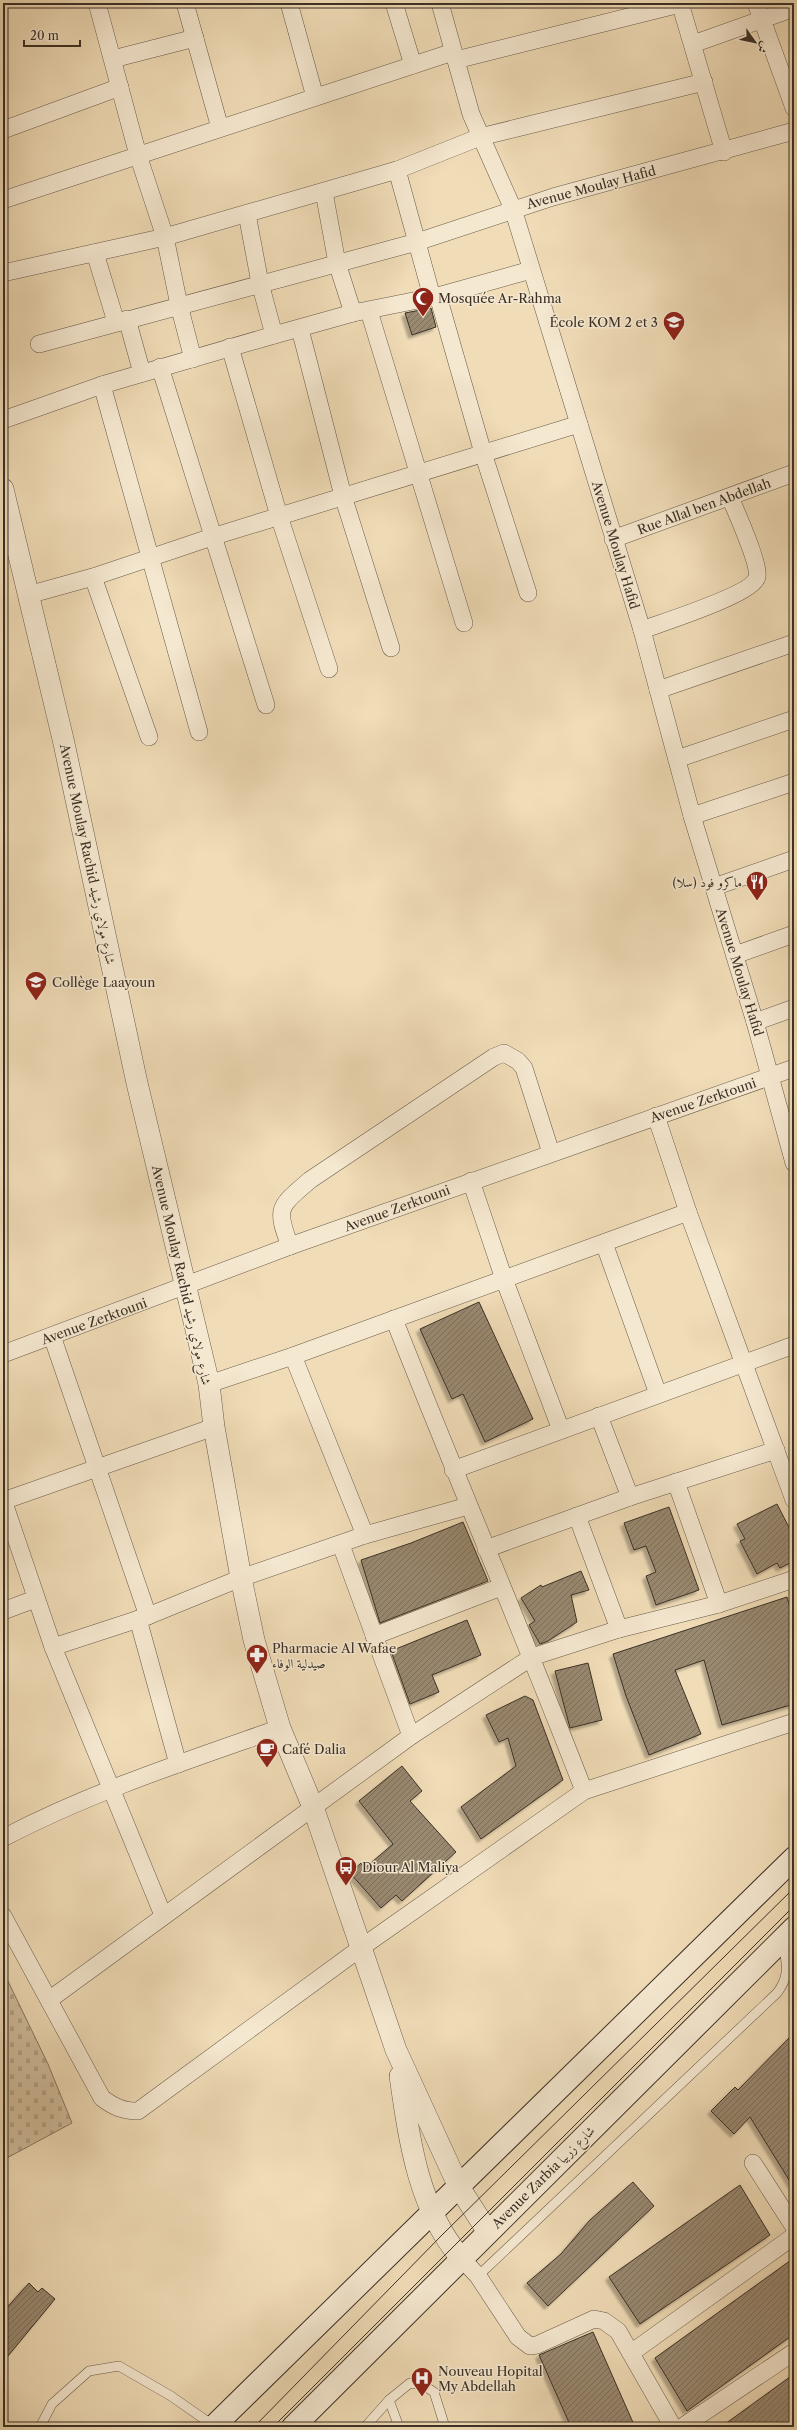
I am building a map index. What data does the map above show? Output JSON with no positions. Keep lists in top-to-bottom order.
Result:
{
  "streets": {
    "main road": ["Avenue Zarbia شارع زربيا"],
    "street": [
      "Avenue Moulay Hafid",
      "Rue Allal ben Abdellah",
      "Avenue Moulay Rachid شارع مولاي رشيد",
      "Avenue Zerktouni"
    ]
  },
  "crossings": [
    ["Avenue Moulay Hafid", "Rue Allal ben Abdellah"],
    ["Avenue Moulay Hafid", "Avenue Zerktouni"],
    ["Avenue Moulay Rachid شارع مولاي رشيد", "Avenue Zerktouni"],
    ["Avenue Moulay Rachid شارع مولاي رشيد", "Avenue Zarbia شارع زربيا"]
  ],
  "places": {
    "mosque": ["Mosquée Ar-Rahma"],
    "school or university": ["École KOM 2 et 3", "Collège Laayoun"],
    "restaurant": ["ماكرو فود (سلا)"],
    "pharmacy": ["Pharmacie Al Wafae صيدلية الوفاء"],
    "cafe": ["Café Dalia"],
    "bus stop": ["Diour Al Maliya"],
    "hospital": ["Nouveau Hopital My Abdellah"]
  },
  "scale_bar": "20 m",
  "north": "bottom right"
}
